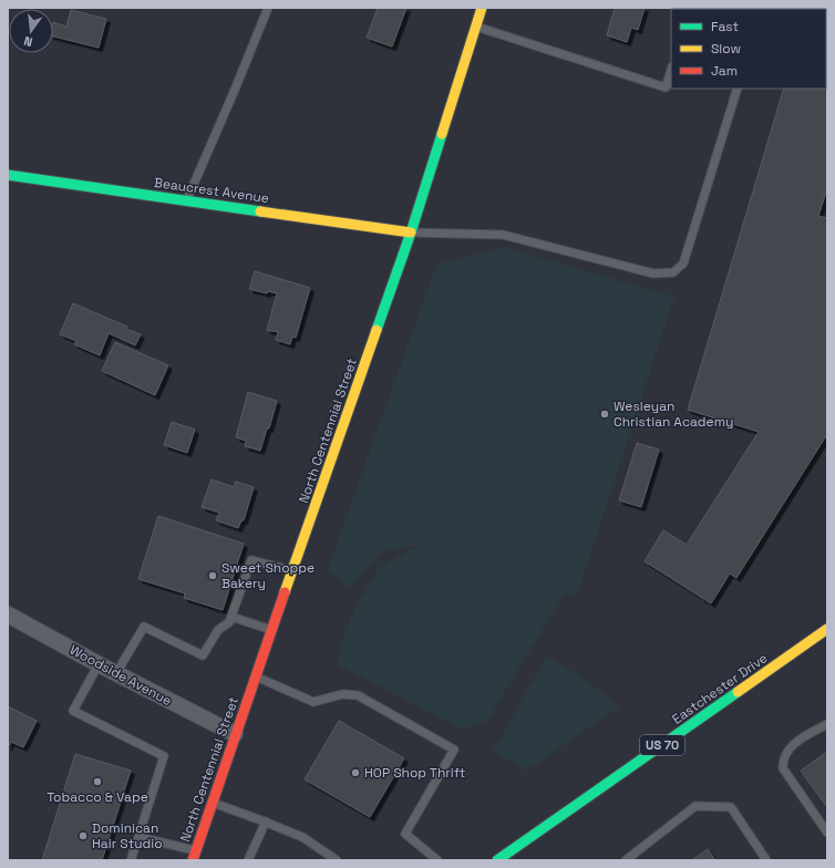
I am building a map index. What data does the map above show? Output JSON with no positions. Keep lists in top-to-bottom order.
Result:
{
  "streets": {
    "main road": [
      "Beaucrest Avenue",
      "North Centennial Street",
      "Eastchester Drive",
      "US 70"
    ],
    "street": ["Woodside Avenue"]
  },
  "crossings": [
    ["Beaucrest Avenue", "North Centennial Street"],
    ["North Centennial Street", "Woodside Avenue"]
  ],
  "places": [
    "Wesleyan Christian Academy",
    "Sweet Shoppe Bakery",
    "HOP Shop Thrift",
    "Tobacco & Vape",
    "Dominican Hair Studio"
  ],
  "legend": ["Fast", "Slow", "Jam"],
  "north": "bottom"
}
